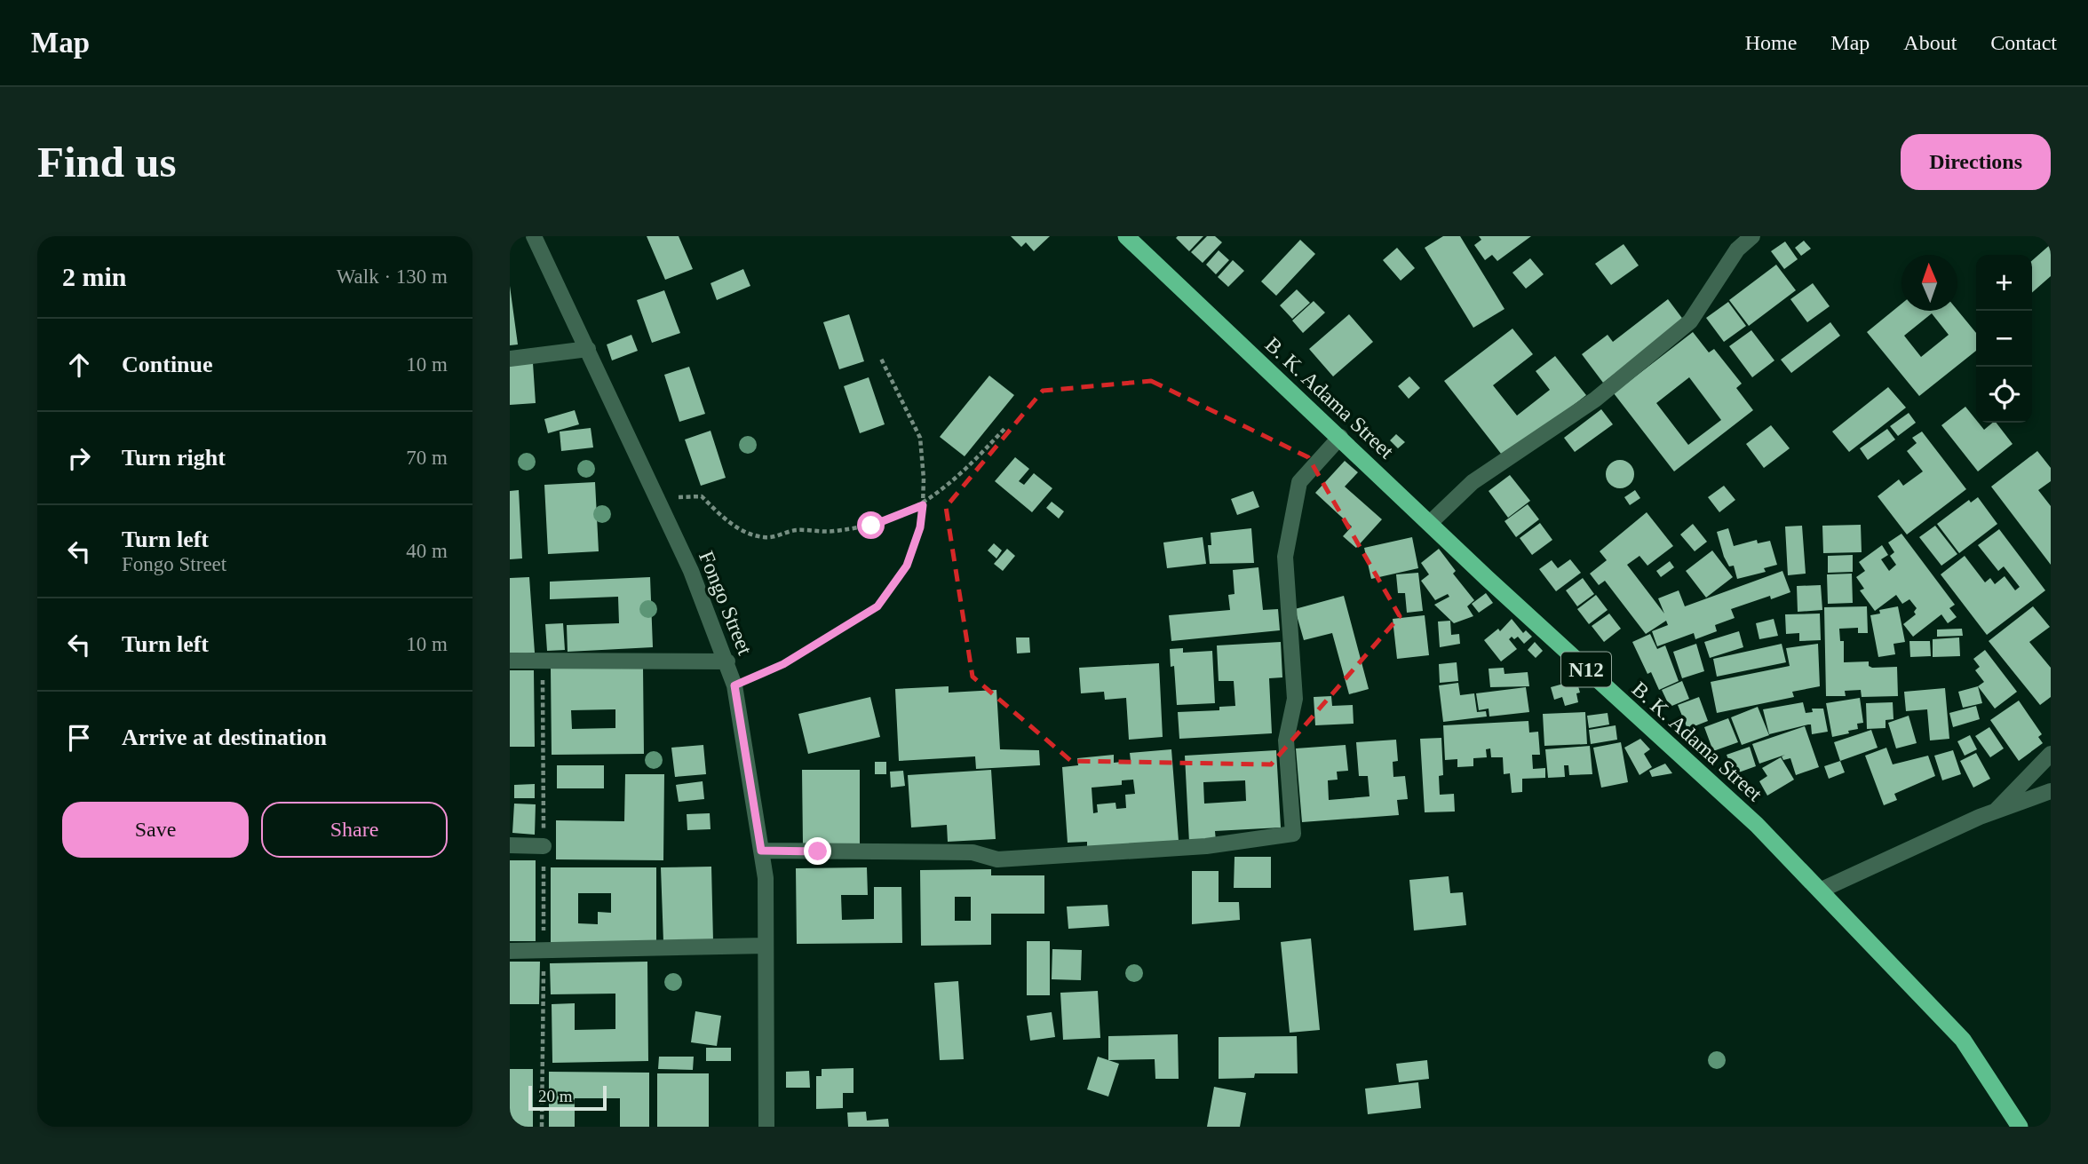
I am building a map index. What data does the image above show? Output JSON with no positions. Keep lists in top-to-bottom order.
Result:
{
  "streets": {
    "highway": ["B. K. Adama Street", "N12"],
    "street": ["Fongo Street"]
  },
  "scale_bar": "20 m",
  "north": "top",
  "page": {
    "header": "Map",
    "nav": [
      "Home",
      "Map",
      "About",
      "Contact"
    ],
    "buttons": [
      "Directions",
      ["Save", "Share"]
    ],
    "title": "Find us",
    "heading": ["2 min", "Walk · 130 m"],
    "map_buttons": ["+", "−"],
    "list": [
      ["Continue", "10 m"],
      ["Turn right", "70 m"],
      ["Turn left", "Fongo Street", "40 m"],
      ["Turn left", "10 m"],
      "Arrive at destination"
    ],
    "scale": "20 m"
  }
}
